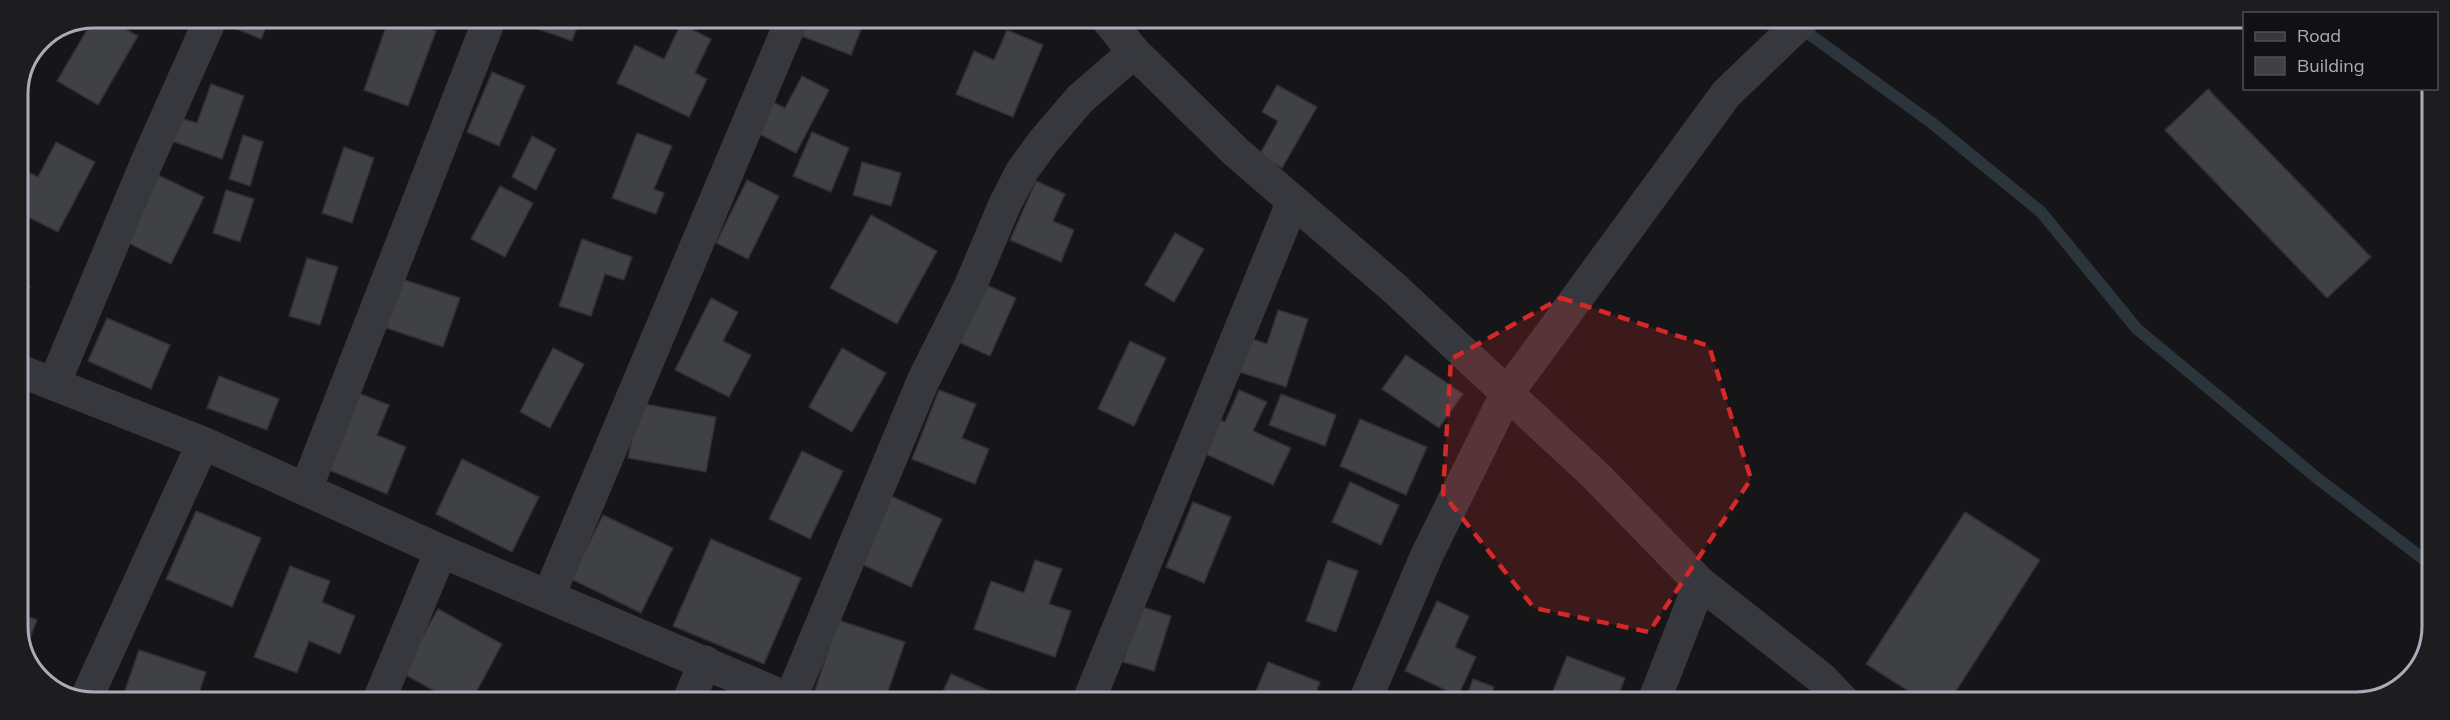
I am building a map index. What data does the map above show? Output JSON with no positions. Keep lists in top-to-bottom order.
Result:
{
  "legend": ["Road", "Building"]
}
